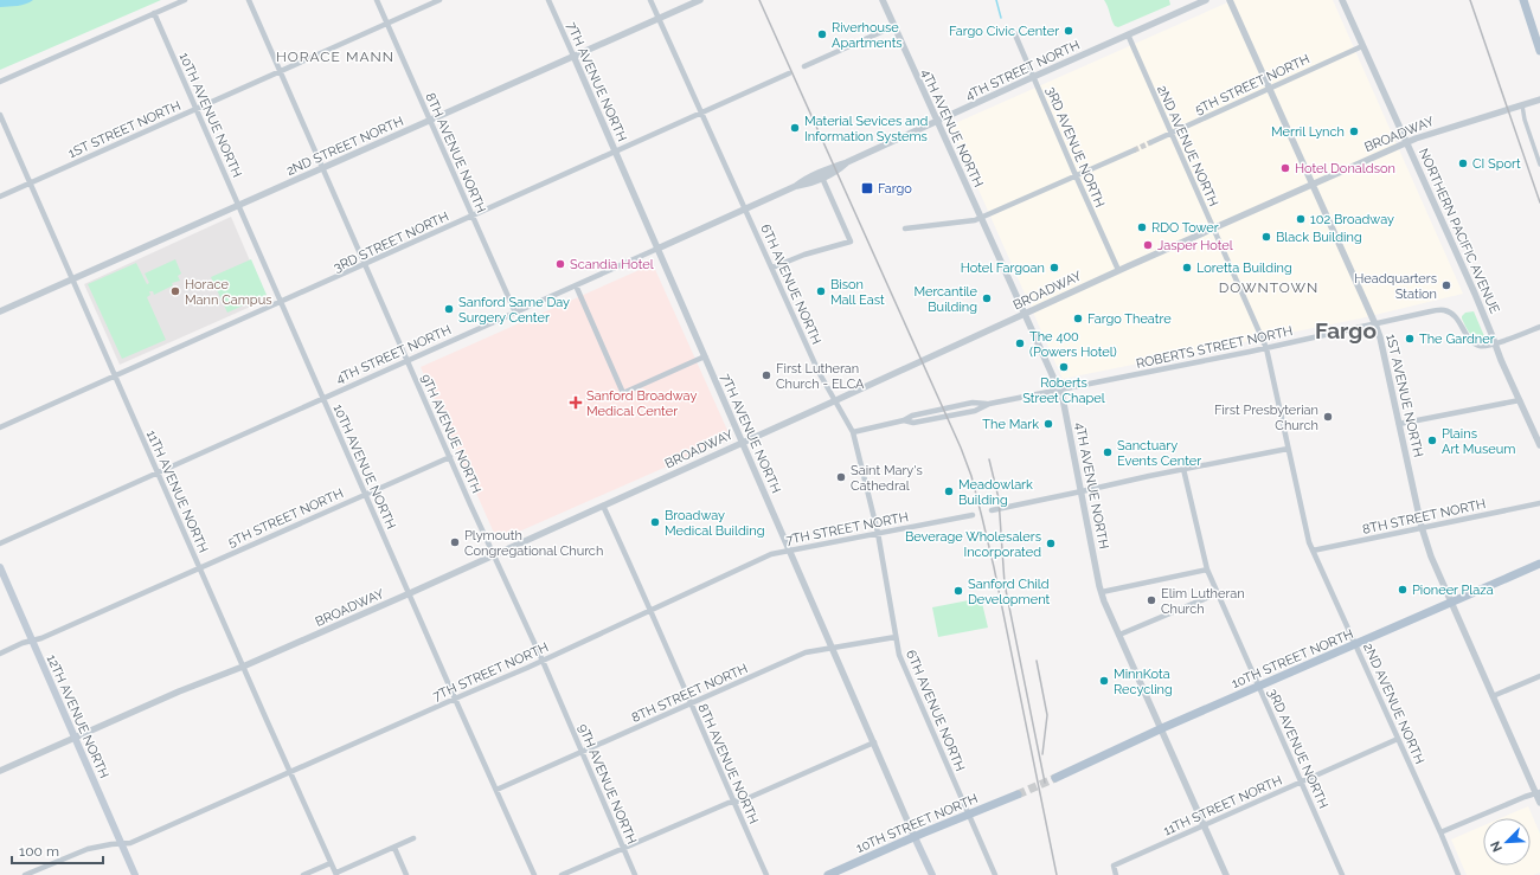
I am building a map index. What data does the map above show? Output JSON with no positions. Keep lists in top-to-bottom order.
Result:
{
  "streets": {
    "main road": ["7TH AVENUE NORTH", "10TH STREET NORTH", "12TH AVENUE NORTH"],
    "street": [
      "4TH STREET NORTH",
      "5TH STREET NORTH",
      "10TH AVENUE NORTH",
      "4TH AVENUE NORTH",
      "1ST STREET NORTH",
      "BROADWAY",
      "2ND STREET NORTH",
      "2ND AVENUE NORTH",
      "3RD AVENUE NORTH",
      "8TH AVENUE NORTH",
      "NORTHERN PACIFIC AVENUE",
      "3RD STREET NORTH",
      "6TH AVENUE NORTH",
      "ROBERTS STREET NORTH",
      "1ST AVENUE NORTH",
      "9TH AVENUE NORTH",
      "11TH AVENUE NORTH",
      "8TH STREET NORTH",
      "7TH STREET NORTH",
      "11TH STREET NORTH"
    ]
  },
  "crossings": [
    ["4TH STREET NORTH", "7TH AVENUE NORTH"],
    ["4TH STREET NORTH", "10TH AVENUE NORTH"],
    ["4TH STREET NORTH", "4TH AVENUE NORTH"],
    ["4TH STREET NORTH", "2ND AVENUE NORTH"],
    ["4TH STREET NORTH", "3RD AVENUE NORTH"],
    ["4TH STREET NORTH", "8TH AVENUE NORTH"],
    ["4TH STREET NORTH", "6TH AVENUE NORTH"],
    ["4TH STREET NORTH", "9TH AVENUE NORTH"],
    ["4TH STREET NORTH", "11TH AVENUE NORTH"],
    ["7TH AVENUE NORTH", "BROADWAY"],
    ["7TH AVENUE NORTH", "2ND STREET NORTH"],
    ["7TH AVENUE NORTH", "3RD STREET NORTH"],
    ["7TH AVENUE NORTH", "8TH STREET NORTH"],
    ["7TH AVENUE NORTH", "7TH STREET NORTH"],
    ["7TH AVENUE NORTH", "10TH STREET NORTH"],
    ["5TH STREET NORTH", "10TH AVENUE NORTH"],
    ["5TH STREET NORTH", "2ND AVENUE NORTH"],
    ["5TH STREET NORTH", "NORTHERN PACIFIC AVENUE"],
    ["5TH STREET NORTH", "1ST AVENUE NORTH"],
    ["5TH STREET NORTH", "9TH AVENUE NORTH"],
    ["5TH STREET NORTH", "11TH AVENUE NORTH"],
    ["5TH STREET NORTH", "12TH AVENUE NORTH"],
    ["10TH AVENUE NORTH", "1ST STREET NORTH"],
    ["10TH AVENUE NORTH", "BROADWAY"],
    ["10TH AVENUE NORTH", "2ND STREET NORTH"],
    ["10TH AVENUE NORTH", "3RD STREET NORTH"],
    ["10TH AVENUE NORTH", "8TH STREET NORTH"],
    ["10TH AVENUE NORTH", "7TH STREET NORTH"],
    ["4TH AVENUE NORTH", "BROADWAY"],
    ["4TH AVENUE NORTH", "ROBERTS STREET NORTH"],
    ["4TH AVENUE NORTH", "10TH STREET NORTH"],
    ["4TH AVENUE NORTH", "11TH STREET NORTH"],
    ["1ST STREET NORTH", "8TH AVENUE NORTH"],
    ["1ST STREET NORTH", "9TH AVENUE NORTH"],
    ["1ST STREET NORTH", "11TH AVENUE NORTH"],
    ["BROADWAY", "2ND AVENUE NORTH"],
    ["BROADWAY", "3RD AVENUE NORTH"],
    ["BROADWAY", "8TH AVENUE NORTH"],
    ["BROADWAY", "NORTHERN PACIFIC AVENUE"],
    ["BROADWAY", "6TH AVENUE NORTH"],
    ["BROADWAY", "1ST AVENUE NORTH"],
    ["BROADWAY", "9TH AVENUE NORTH"],
    ["BROADWAY", "11TH AVENUE NORTH"],
    ["BROADWAY", "12TH AVENUE NORTH"],
    ["2ND STREET NORTH", "8TH AVENUE NORTH"],
    ["2ND STREET NORTH", "6TH AVENUE NORTH"],
    ["2ND STREET NORTH", "9TH AVENUE NORTH"],
    ["2ND STREET NORTH", "11TH AVENUE NORTH"],
    ["2ND AVENUE NORTH", "ROBERTS STREET NORTH"],
    ["2ND AVENUE NORTH", "8TH STREET NORTH"],
    ["2ND AVENUE NORTH", "10TH STREET NORTH"],
    ["2ND AVENUE NORTH", "11TH STREET NORTH"],
    ["3RD AVENUE NORTH", "10TH STREET NORTH"],
    ["3RD AVENUE NORTH", "11TH STREET NORTH"],
    ["8TH AVENUE NORTH", "3RD STREET NORTH"],
    ["8TH AVENUE NORTH", "8TH STREET NORTH"],
    ["8TH AVENUE NORTH", "7TH STREET NORTH"],
    ["NORTHERN PACIFIC AVENUE", "ROBERTS STREET NORTH"],
    ["3RD STREET NORTH", "6TH AVENUE NORTH"],
    ["3RD STREET NORTH", "9TH AVENUE NORTH"],
    ["3RD STREET NORTH", "11TH AVENUE NORTH"],
    ["6TH AVENUE NORTH", "ROBERTS STREET NORTH"],
    ["6TH AVENUE NORTH", "8TH STREET NORTH"],
    ["6TH AVENUE NORTH", "7TH STREET NORTH"],
    ["6TH AVENUE NORTH", "10TH STREET NORTH"],
    ["ROBERTS STREET NORTH", "1ST AVENUE NORTH"],
    ["1ST AVENUE NORTH", "8TH STREET NORTH"],
    ["1ST AVENUE NORTH", "10TH STREET NORTH"],
    ["9TH AVENUE NORTH", "8TH STREET NORTH"],
    ["9TH AVENUE NORTH", "7TH STREET NORTH"],
    ["11TH AVENUE NORTH", "7TH STREET NORTH"],
    ["7TH STREET NORTH", "12TH AVENUE NORTH"]
  ],
  "districts": ["HORACE MANN", "DOWNTOWN", "Fargo"],
  "places": {
    "other": [
      "Fargo Civic Center",
      "Riverhouse Apartments",
      "Material Sevices and Information Systems",
      "Merril Lynch",
      "CI Sport",
      "Hotel Donaldson",
      "102 Broadway",
      "RDO Tower",
      "Black Building",
      "Jasper Hotel",
      "Scandia Hotel",
      "Hotel Fargoan",
      "Loretta Building",
      "Headquarters Station",
      "Horace Mann Campus",
      "Bison Mall East",
      "Mercantile Building",
      "Sanford Same Day Surgery Center",
      "Fargo Theatre",
      "The Gardner",
      "The 400 (Powers Hotel)",
      "Roberts Street Chapel",
      "First Lutheran Church - ELCA",
      "First Presbyterian Church",
      "The Mark",
      "Plains Art Museum",
      "Sanctuary Events Center",
      "Saint Mary's Cathedral",
      "Meadowlark Building",
      "Broadway Medical Building",
      "Plymouth Congregational Church",
      "Beverage Wholesalers Incorporated",
      "Pioneer Plaza",
      "Sanford Child Development",
      "Elim Lutheran Church",
      "MinnKota Recycling"
    ],
    "transit": ["Fargo"],
    "health": ["Sanford Broadway Medical Center"]
  },
  "scale_bar": "100 m",
  "north": "bottom left"
}
